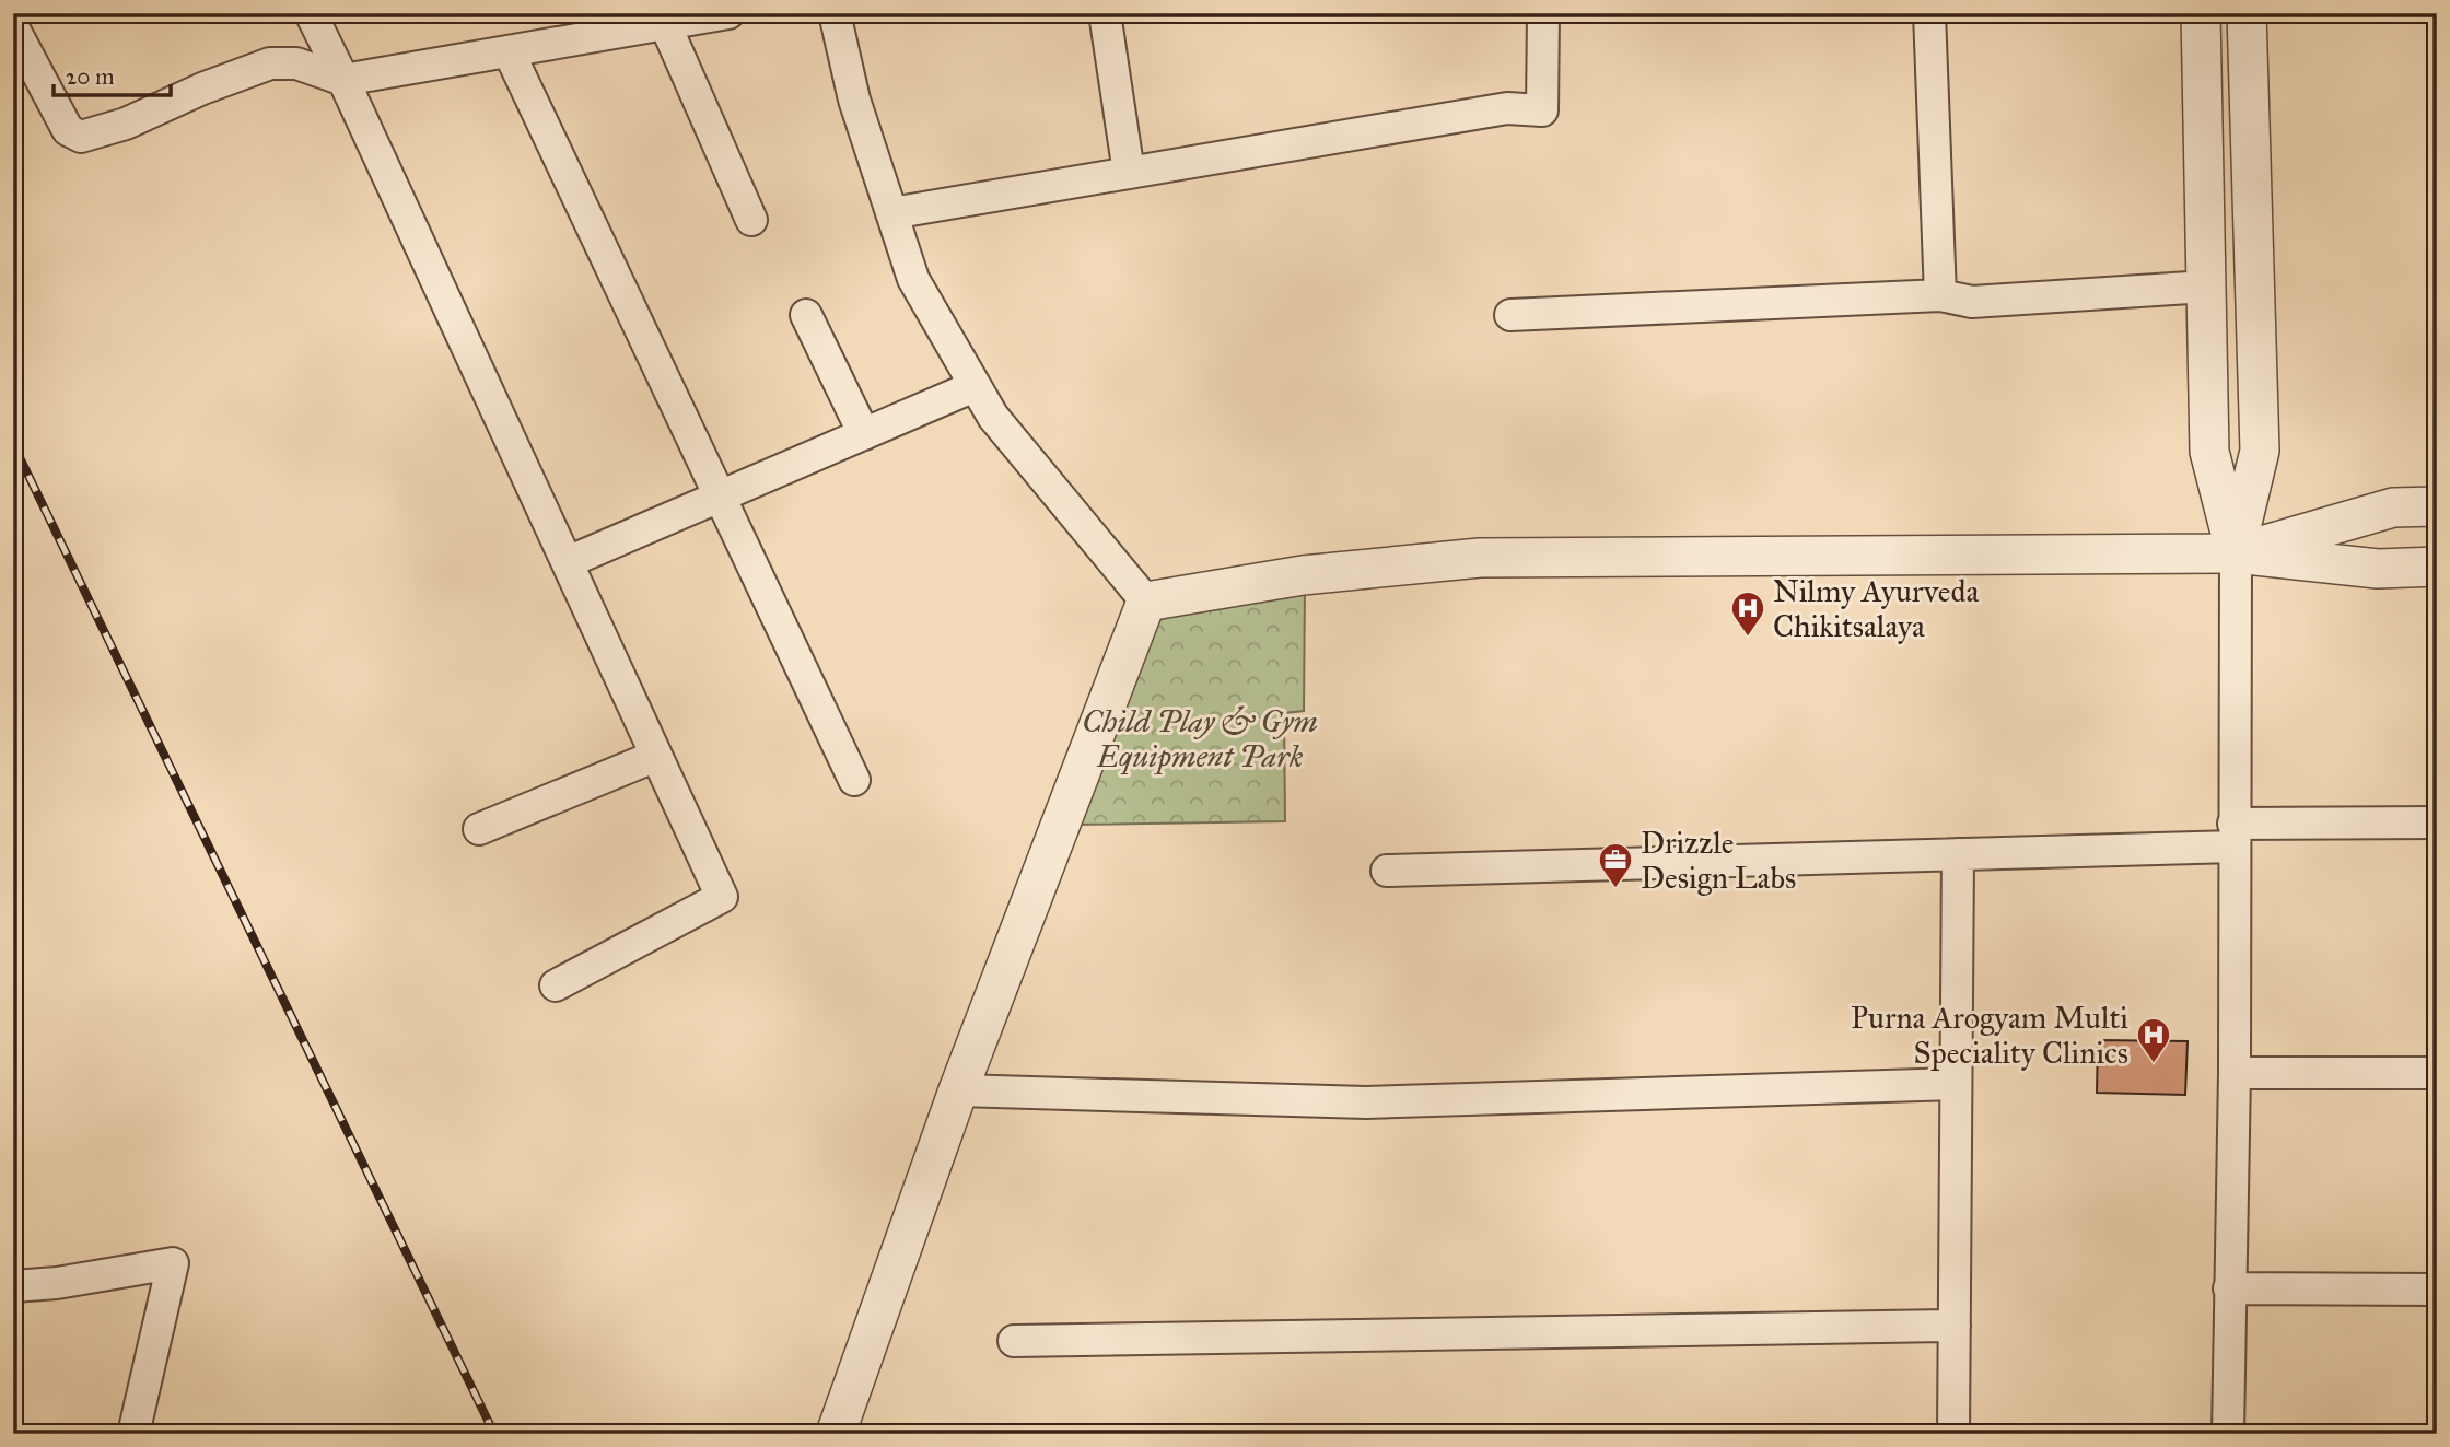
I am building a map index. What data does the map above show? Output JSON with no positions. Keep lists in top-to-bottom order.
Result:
{
  "parks": ["Child Play & Gym Equipment Park"],
  "places": {
    "hospital": ["Nilmy Ayurveda Chikitsalaya", "Purna Arogyam Multi Speciality Clinics"],
    "office": ["Drizzle Design Labs"]
  },
  "scale_bar": "20 m"
}
